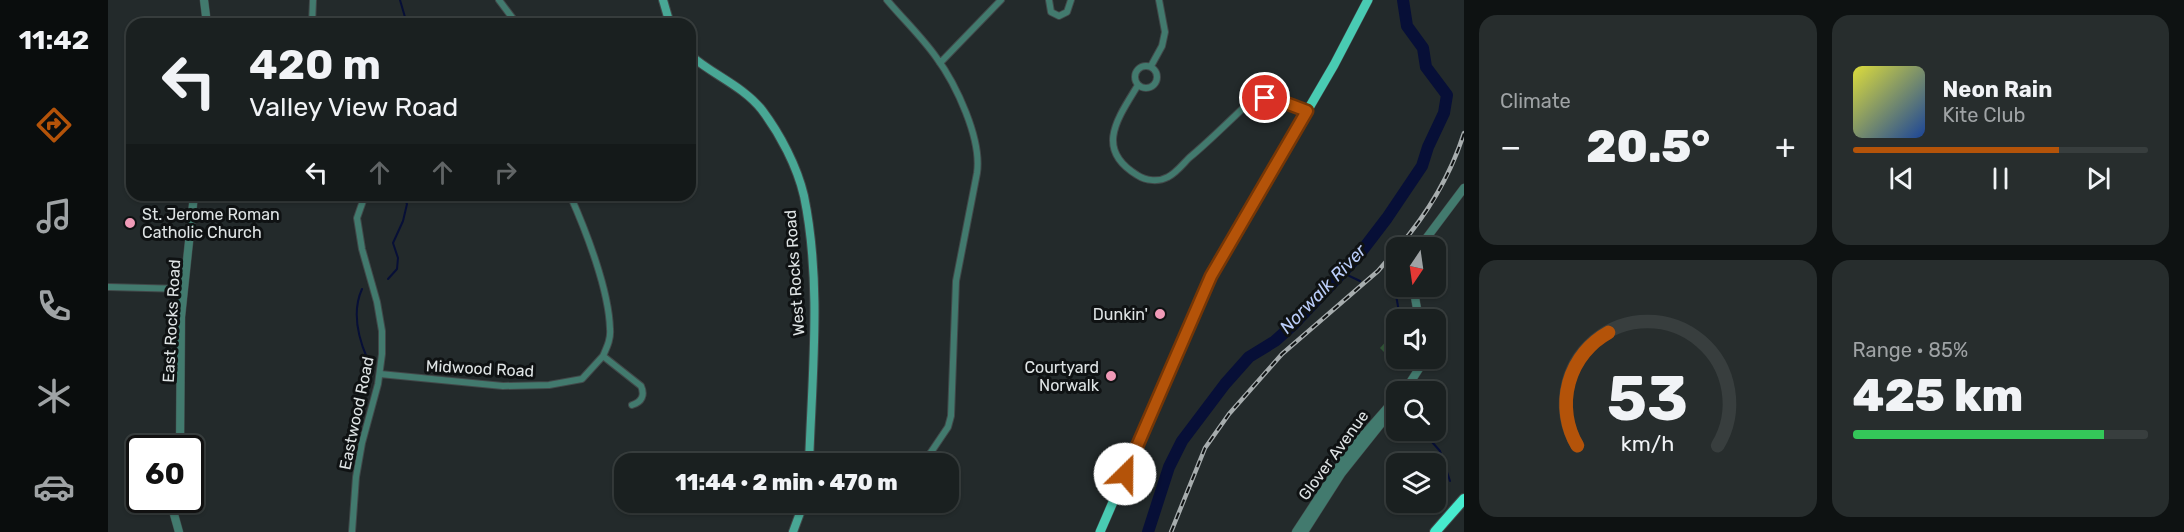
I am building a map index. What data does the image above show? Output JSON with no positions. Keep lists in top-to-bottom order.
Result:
{
  "streets": {
    "main road": ["West Rocks Road"],
    "street": [
      "East Rocks Road",
      "Midwood Road",
      "Eastwood Road",
      "Glover Avenue"
    ]
  },
  "crossings": [
    ["Midwood Road", "Eastwood Road"]
  ],
  "water": ["Norwalk River"],
  "places": ["St. Jerome Roman Catholic Church", "Dunkin'", "Courtyard Norwalk"],
  "north": "bottom",
  "page": {
    "tabs": "11:42",
    "tile": [
      "Climate",
      ["Range · 85%", "425 km"]
    ],
    "turn": ["420 m", "Valley View Road"],
    "song": ["Neon Rain", "Kite Club"],
    "heat": ["−", "20.5°", "+"],
    "limit": "60",
    "trip": "11:44 · 2 min · 470 m",
    "gauge": ["53", "km/h"]
  }
}
